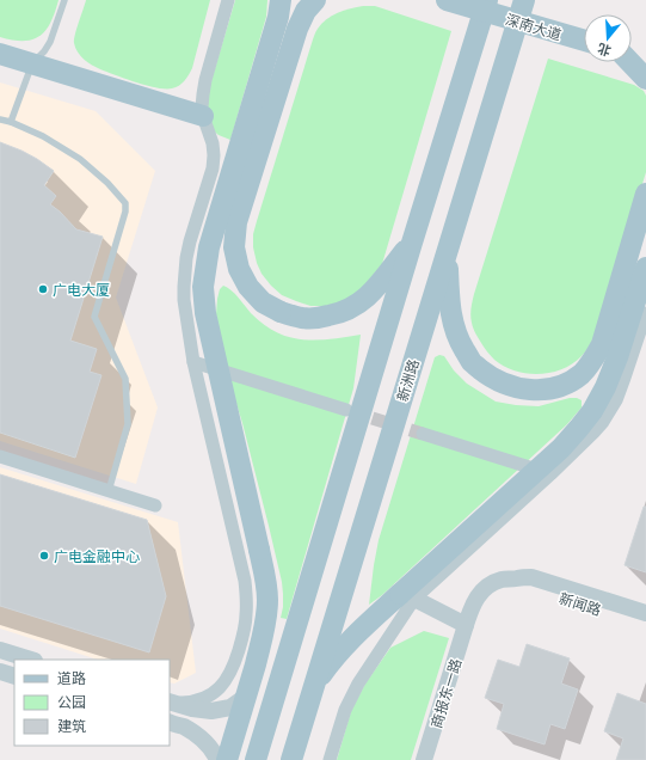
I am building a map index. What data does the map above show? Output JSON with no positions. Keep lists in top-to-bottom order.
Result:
{
  "streets": {
    "main road": ["深南大道", "新洲路"],
    "street": ["新闻路", "商报东一路"]
  },
  "crossings": [
    ["新闻路", "商报东一路"]
  ],
  "places": ["广电大厦", "广电金融中心"],
  "legend": ["道路", "公园", "建筑"],
  "north": "bottom"
}
